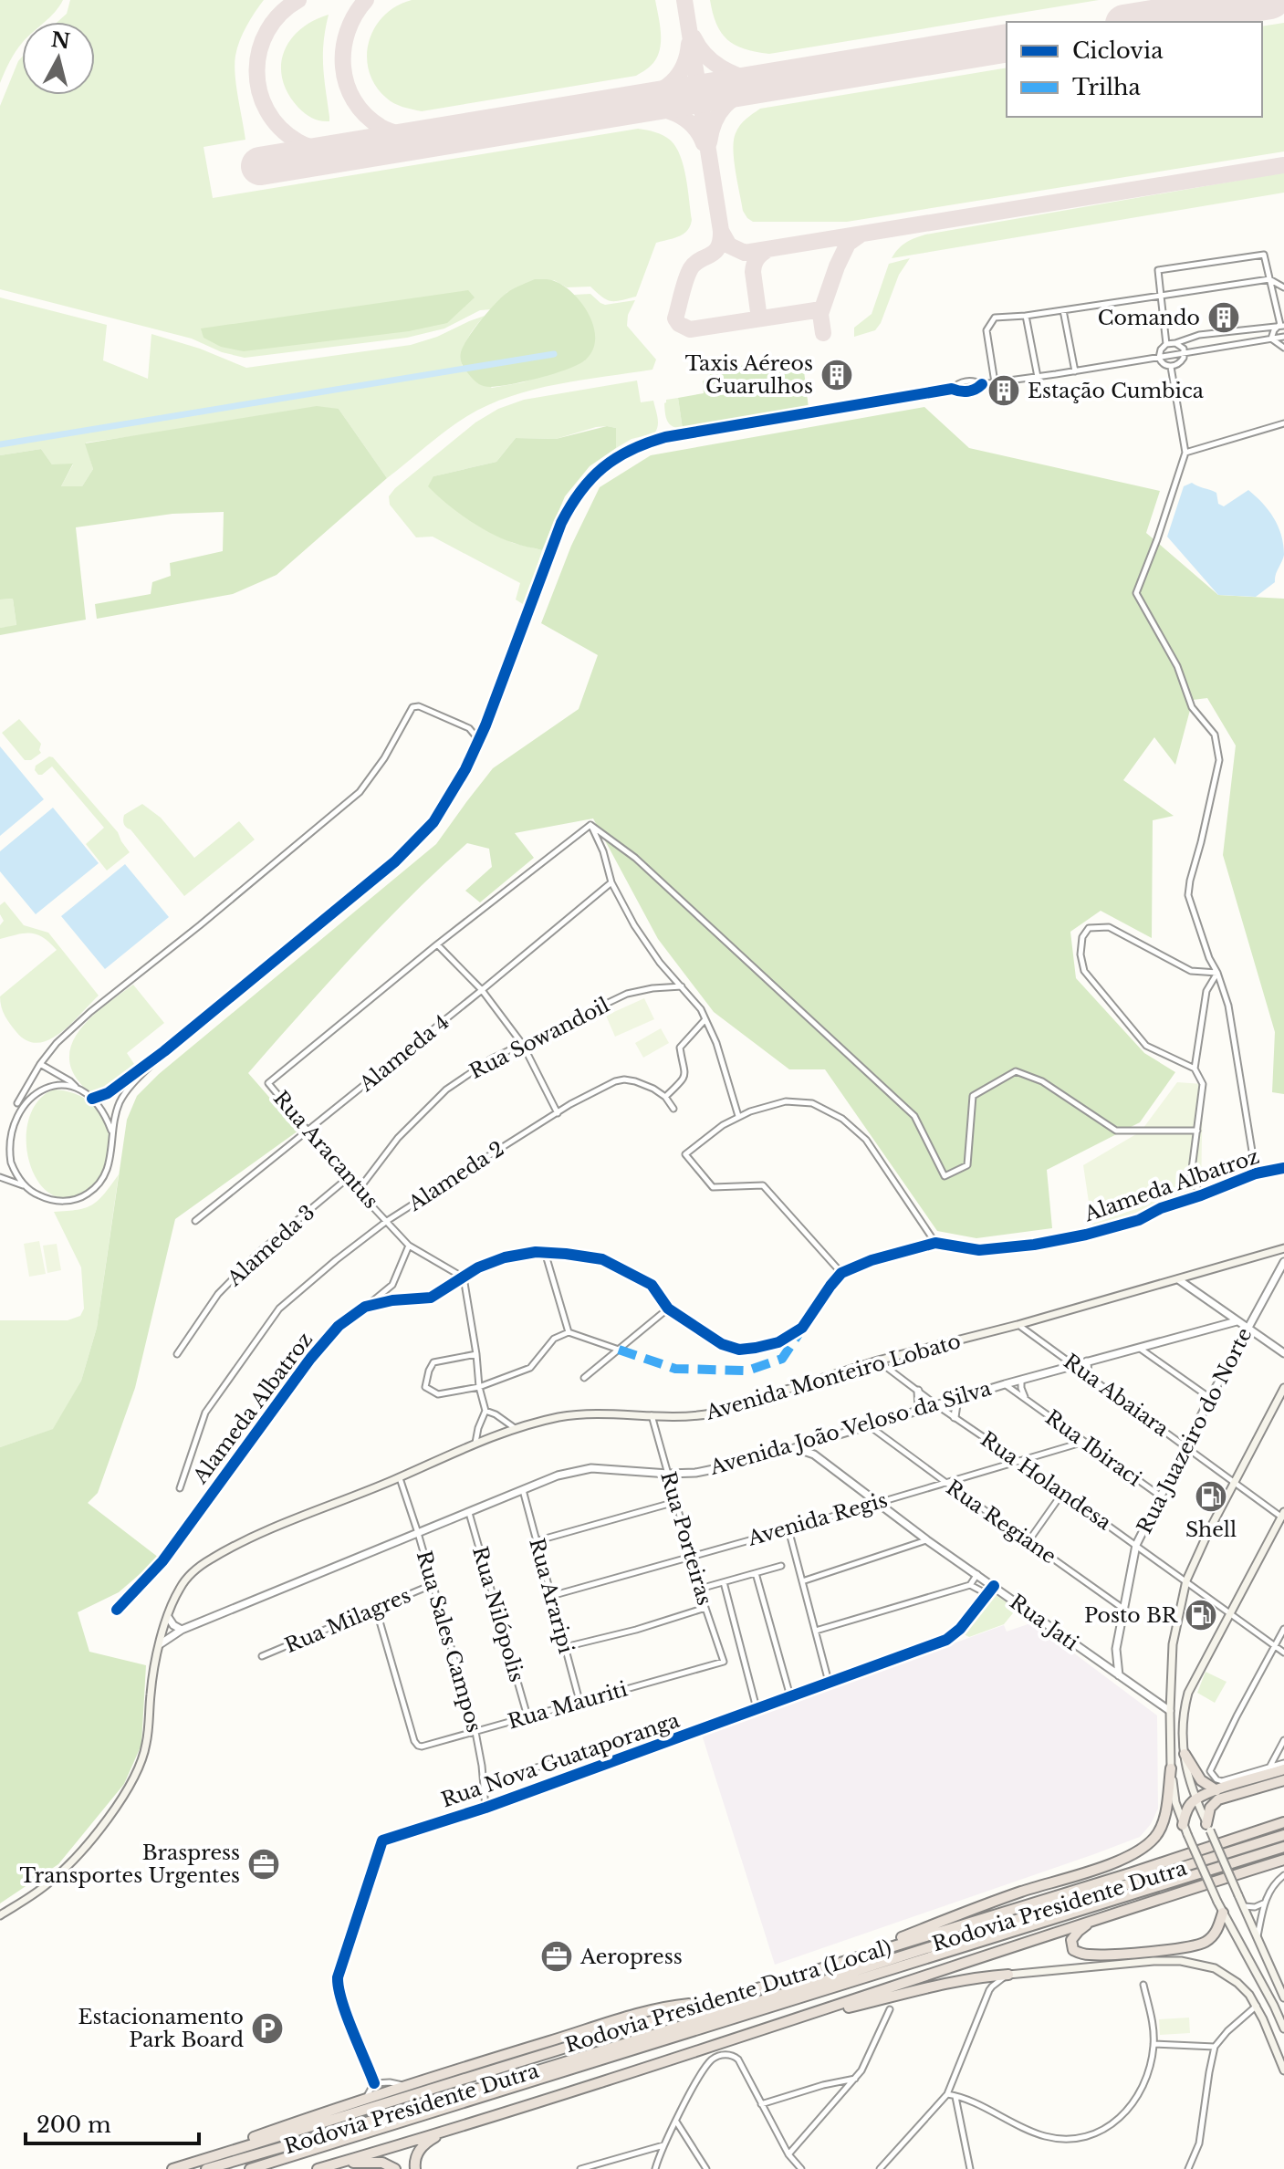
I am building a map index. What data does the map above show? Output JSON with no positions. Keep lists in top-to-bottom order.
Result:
{
  "streets": {
    "highway": ["Rodovia Presidente Dutra", "Rodovia Presidente Dutra (Local)"],
    "main road": ["Avenida Monteiro Lobato"],
    "street": [
      "Rua Sowandoil",
      "Alameda 4",
      "Rua Aracantus",
      "Alameda 2",
      "Alameda Albatroz",
      "Alameda 3",
      "Rua Abaiara",
      "Avenida João Veloso da Silva",
      "Rua Juazeiro do Norte",
      "Rua Ibiraci",
      "Rua Holandesa",
      "Avenida Regis",
      "Rua Regiane",
      "Rua Porteiras",
      "Rua Araripi",
      "Rua Nilópolis",
      "Rua Milagres",
      "Rua Jati",
      "Rua Sales Campos",
      "Rua Mauriti",
      "Rua Nova Guataporanga"
    ]
  },
  "crossings": [
    ["Rua Sowandoil", "Rua Aracantus"],
    ["Alameda 4", "Rua Aracantus"],
    ["Rua Aracantus", "Alameda 2"],
    ["Rua Aracantus", "Alameda Albatroz"],
    ["Rua Aracantus", "Alameda 3"],
    ["Avenida Monteiro Lobato", "Rua Abaiara"],
    ["Avenida Monteiro Lobato", "Rua Holandesa"],
    ["Avenida Monteiro Lobato", "Rua Porteiras"],
    ["Avenida Monteiro Lobato", "Rua Sales Campos"],
    ["Rua Abaiara", "Avenida João Veloso da Silva"],
    ["Rua Abaiara", "Rua Juazeiro do Norte"],
    ["Avenida João Veloso da Silva", "Rua Ibiraci"],
    ["Avenida João Veloso da Silva", "Rua Holandesa"],
    ["Avenida João Veloso da Silva", "Rua Regiane"],
    ["Avenida João Veloso da Silva", "Rua Porteiras"],
    ["Avenida João Veloso da Silva", "Rua Araripi"],
    ["Avenida João Veloso da Silva", "Rua Nilópolis"],
    ["Avenida João Veloso da Silva", "Rua Jati"],
    ["Avenida João Veloso da Silva", "Rua Sales Campos"],
    ["Rua Juazeiro do Norte", "Rua Ibiraci"],
    ["Rua Juazeiro do Norte", "Rua Holandesa"],
    ["Rua Juazeiro do Norte", "Rua Regiane"],
    ["Rua Juazeiro do Norte", "Rua Jati"],
    ["Rua Ibiraci", "Avenida Regis"],
    ["Rua Holandesa", "Avenida Regis"],
    ["Avenida Regis", "Rua Regiane"],
    ["Avenida Regis", "Rua Porteiras"],
    ["Avenida Regis", "Rua Araripi"],
    ["Avenida Regis", "Rua Jati"],
    ["Rua Porteiras", "Rua Mauriti"],
    ["Rua Araripi", "Rua Mauriti"],
    ["Rua Nilópolis", "Rua Mauriti"],
    ["Rua Milagres", "Rua Sales Campos"],
    ["Rua Milagres", "Rua Mauriti"],
    ["Rua Jati", "Rua Nova Guataporanga"],
    ["Rua Sales Campos", "Rua Mauriti"],
    ["Rua Sales Campos", "Rua Nova Guataporanga"]
  ],
  "places": {
    "building": ["Comando", "Taxis Aéreos Guarulhos", "Estação Cumbica"],
    "fuel station": ["Shell", "Posto BR"],
    "office": ["Braspress Transportes Urgentes", "Aeropress"],
    "parking": ["Estacionamento Park Board"]
  },
  "legend": ["Ciclovia", "Trilha"],
  "scale_bar": "200 m",
  "north": "top"
}
